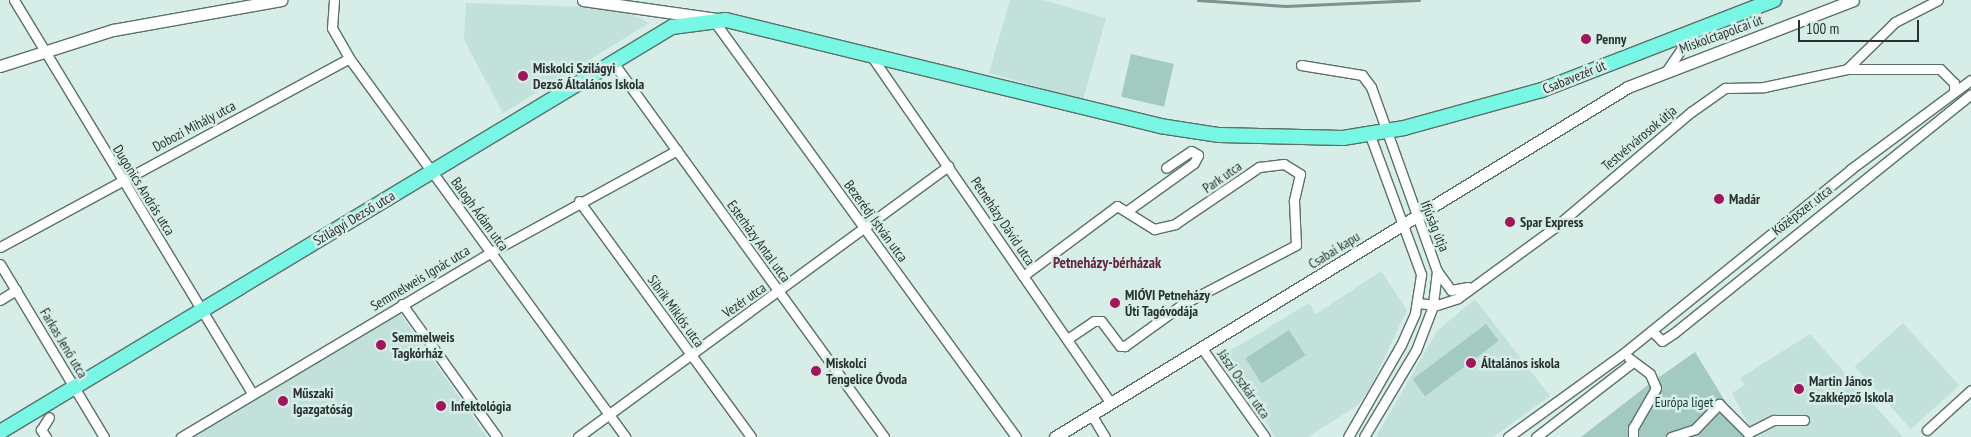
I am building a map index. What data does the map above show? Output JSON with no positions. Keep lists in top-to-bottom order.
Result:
{
  "streets": {
    "main road": ["Csabavezér út", "Szilágyi Dezső utca"],
    "street": [
      "Miskolctapolcai út",
      "Dobozi Mihály utca",
      "Testvérvárosok útja",
      "Park utca",
      "Dugonics András utca",
      "Középszer utca",
      "Balogh Ádám utca",
      "Bezerédj István utca",
      "Petneházy Dávid utca",
      "Ifjúság útja",
      "Esterházy Antal utca",
      "Csabai kapu",
      "Semmelweis Ignác utca",
      "Vezér utca",
      "Sibrik Miklós utca",
      "Farkas Jenő utca",
      "Jászi Oszkár utca"
    ]
  },
  "crossings": [
    ["Miskolctapolcai út", "Csabai kapu"],
    ["Csabavezér út", "Szilágyi Dezső utca"],
    ["Csabavezér út", "Bezerédj István utca"],
    ["Csabavezér út", "Petneházy Dávid utca"],
    ["Csabavezér út", "Ifjúság útja"],
    ["Dobozi Mihály utca", "Dugonics András utca"],
    ["Dobozi Mihály utca", "Balogh Ádám utca"],
    ["Testvérvárosok útja", "Középszer utca"],
    ["Testvérvárosok útja", "Ifjúság útja"],
    ["Park utca", "Petneházy Dávid utca"],
    ["Dugonics András utca", "Szilágyi Dezső utca"],
    ["Dugonics András utca", "Semmelweis Ignác utca"],
    ["Balogh Ádám utca", "Szilágyi Dezső utca"],
    ["Balogh Ádám utca", "Semmelweis Ignác utca"],
    ["Balogh Ádám utca", "Vezér utca"],
    ["Szilágyi Dezső utca", "Bezerédj István utca"],
    ["Szilágyi Dezső utca", "Esterházy Antal utca"],
    ["Szilágyi Dezső utca", "Farkas Jenő utca"],
    ["Bezerédj István utca", "Vezér utca"],
    ["Petneházy Dávid utca", "Csabai kapu"],
    ["Petneházy Dávid utca", "Vezér utca"],
    ["Ifjúság útja", "Csabai kapu"],
    ["Esterházy Antal utca", "Semmelweis Ignác utca"],
    ["Esterházy Antal utca", "Vezér utca"],
    ["Csabai kapu", "Jászi Oszkár utca"],
    ["Semmelweis Ignác utca", "Sibrik Miklós utca"],
    ["Vezér utca", "Sibrik Miklós utca"]
  ],
  "districts": ["Petneházy-bérházak"],
  "parks": ["Európa liget"],
  "places": [
    "Penny",
    "Miskolci Szilágyi Dezső Általános Iskola",
    "Madár",
    "Spar Express",
    "MIÓVI Petneházy Úti Tagóvodája",
    "Semmelweis Tagkórház",
    "Általános iskola",
    "Miskolci Tengelice Óvoda",
    "Martin János Szakképző Iskola",
    "Műszaki Igazgatóság",
    "Infektológia"
  ],
  "scale_bar": "100 m"
}
